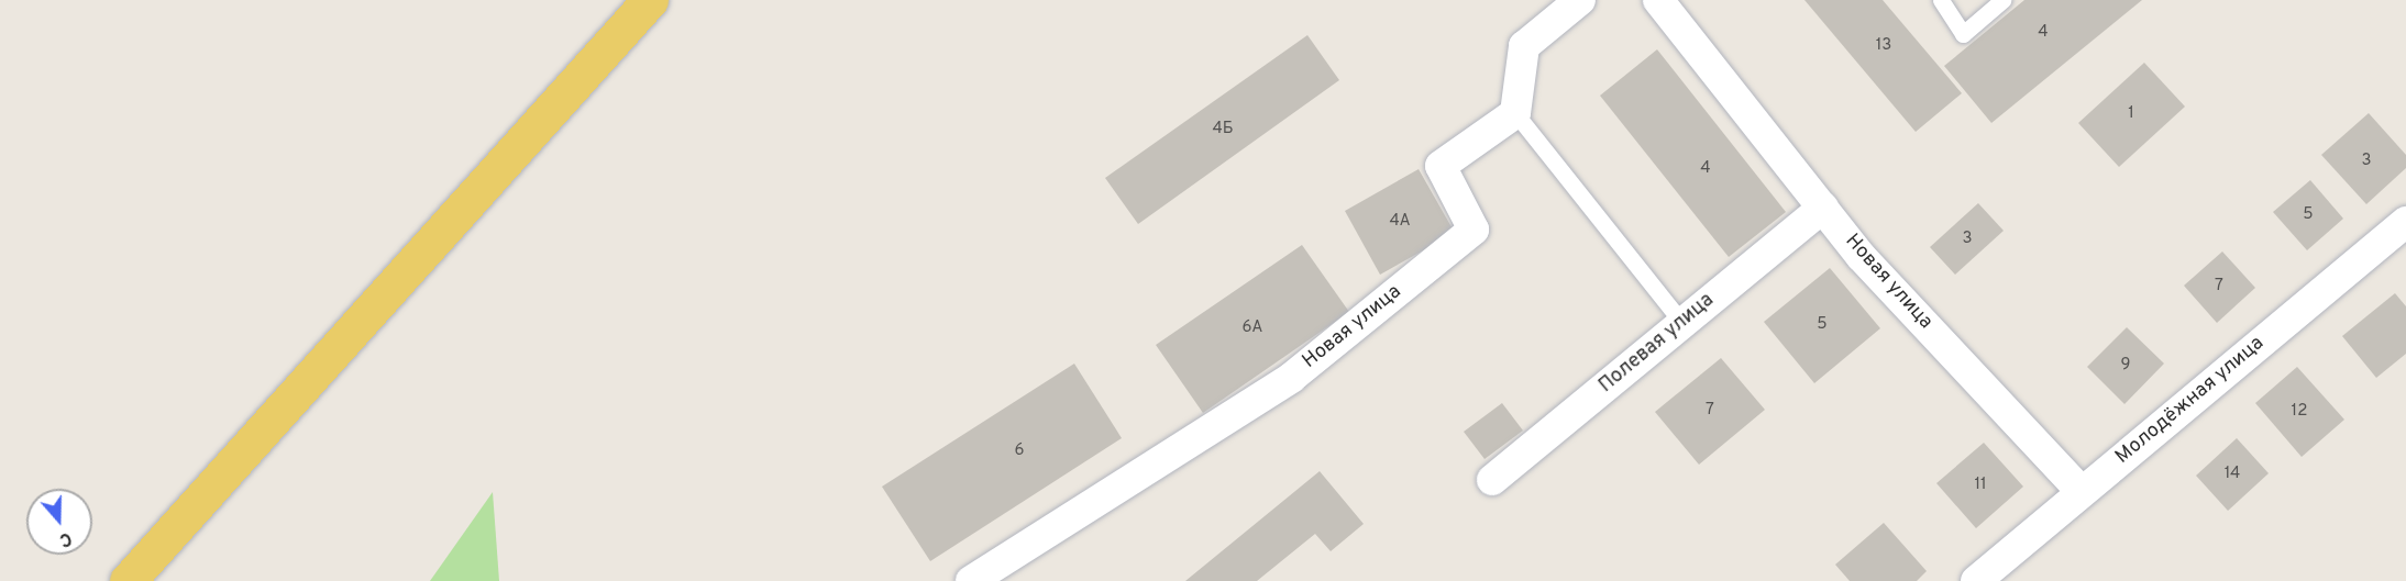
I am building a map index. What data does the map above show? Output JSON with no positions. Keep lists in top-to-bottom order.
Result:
{
  "streets": {
    "street": ["Новая улица", "Полевая улица", "Молодёжная улица"]
  },
  "crossings": [
    ["Новая улица", "Полевая улица"],
    ["Новая улица", "Молодёжная улица"]
  ],
  "house_numbers": [
    "4",
    "13",
    "1",
    "4Б",
    "3",
    "4",
    "5",
    "4А",
    "3",
    "7",
    "5",
    "6А",
    "9",
    "7",
    "12",
    "6",
    "14",
    "11"
  ],
  "north": "bottom"
}
